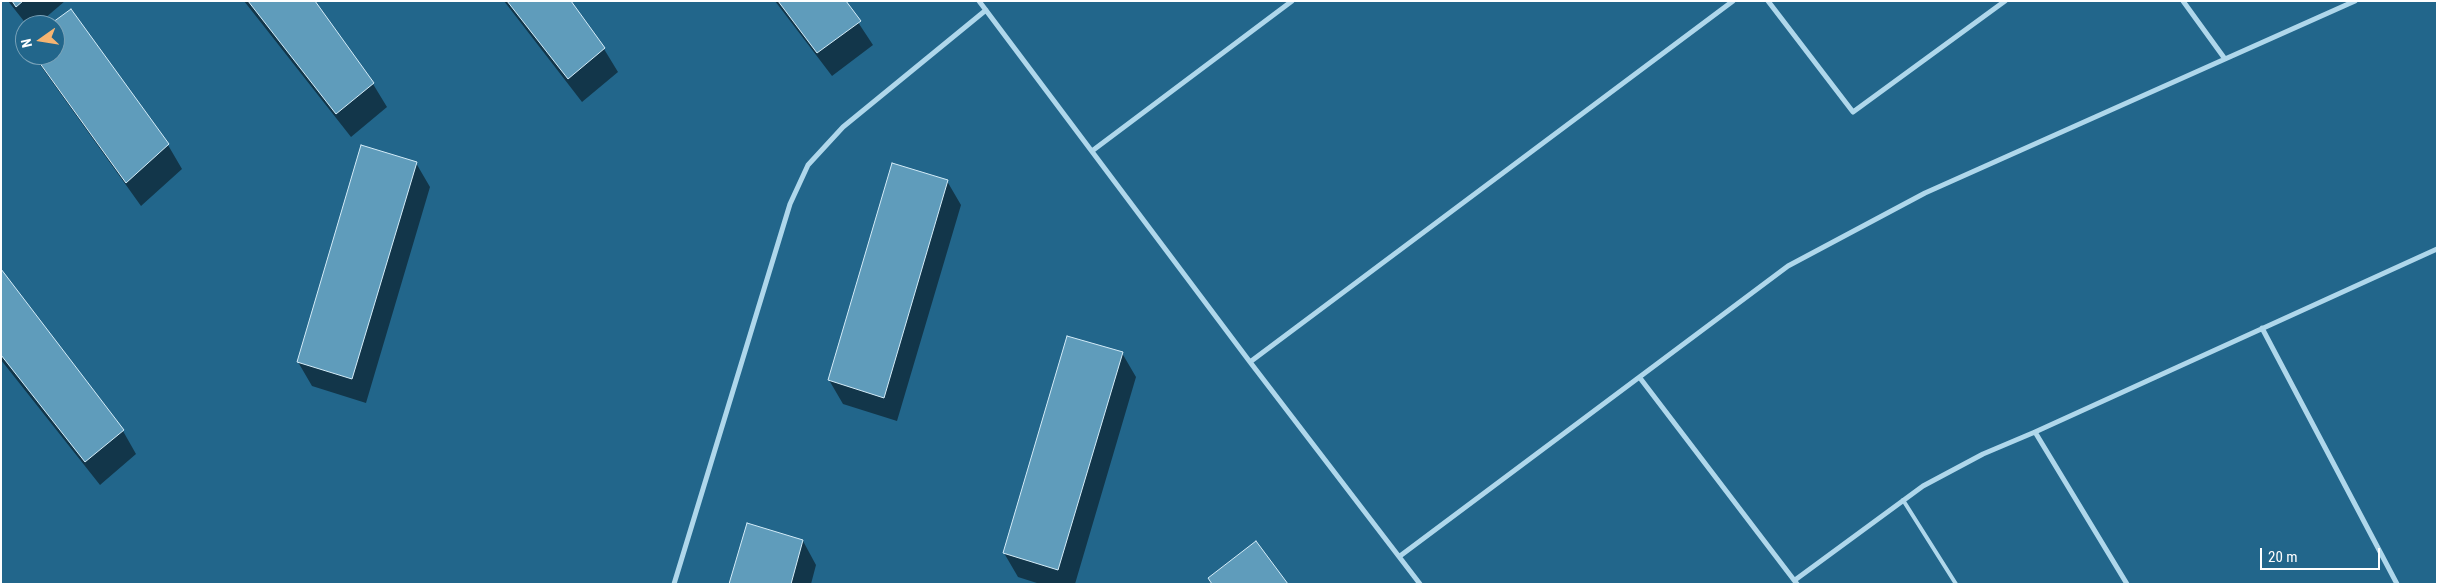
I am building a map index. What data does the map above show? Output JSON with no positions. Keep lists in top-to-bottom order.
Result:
{
  "scale_bar": "20 m",
  "north": "left"
}
